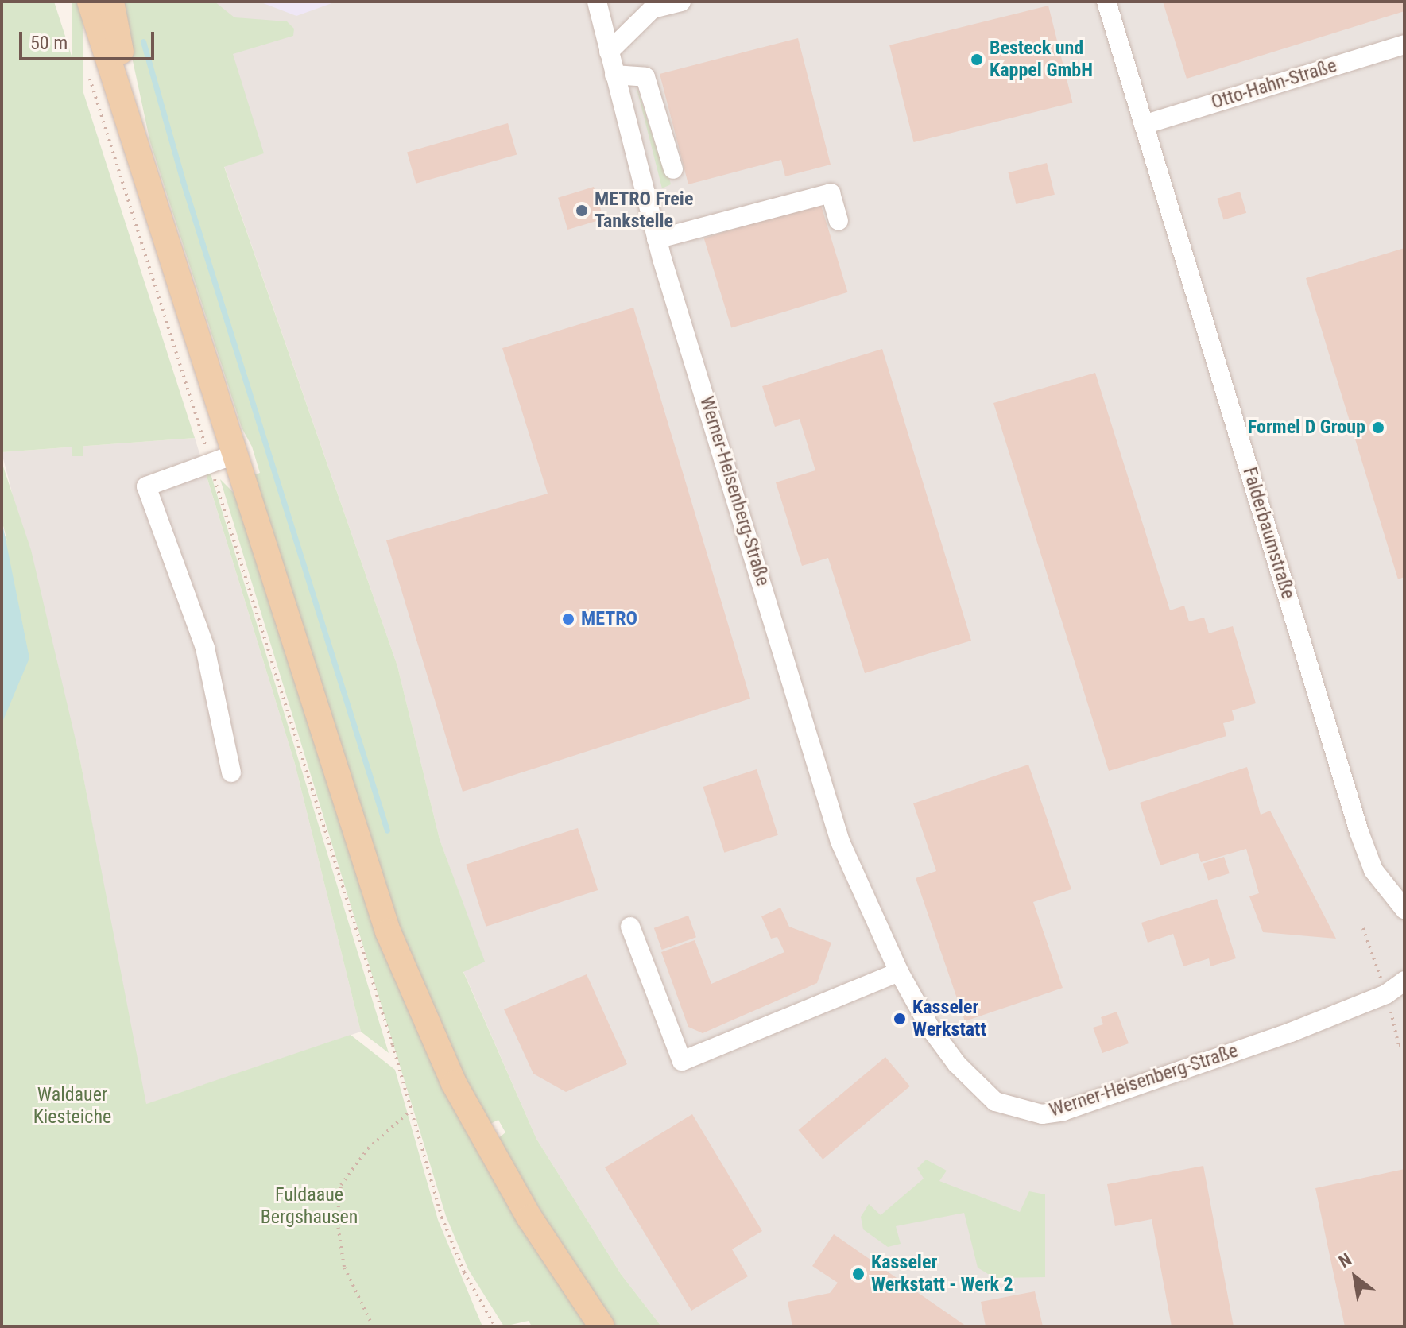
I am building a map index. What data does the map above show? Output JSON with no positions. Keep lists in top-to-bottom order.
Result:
{
  "streets": {
    "street": ["Otto-Hahn-Straße", "Werner-Heisenberg-Straße", "Falderbaumstraße"]
  },
  "crossings": [
    ["Otto-Hahn-Straße", "Falderbaumstraße"]
  ],
  "parks": ["Waldauer Kiesteiche", "Fuldaaue Bergshausen"],
  "places": [
    "Besteck und Kappel GmbH",
    "METRO Freie Tankstelle",
    "Formel D Group",
    "METRO",
    "Kasseler Werkstatt",
    "Kasseler Werkstatt - Werk 2"
  ],
  "scale_bar": "50 m",
  "north": "top left"
}
